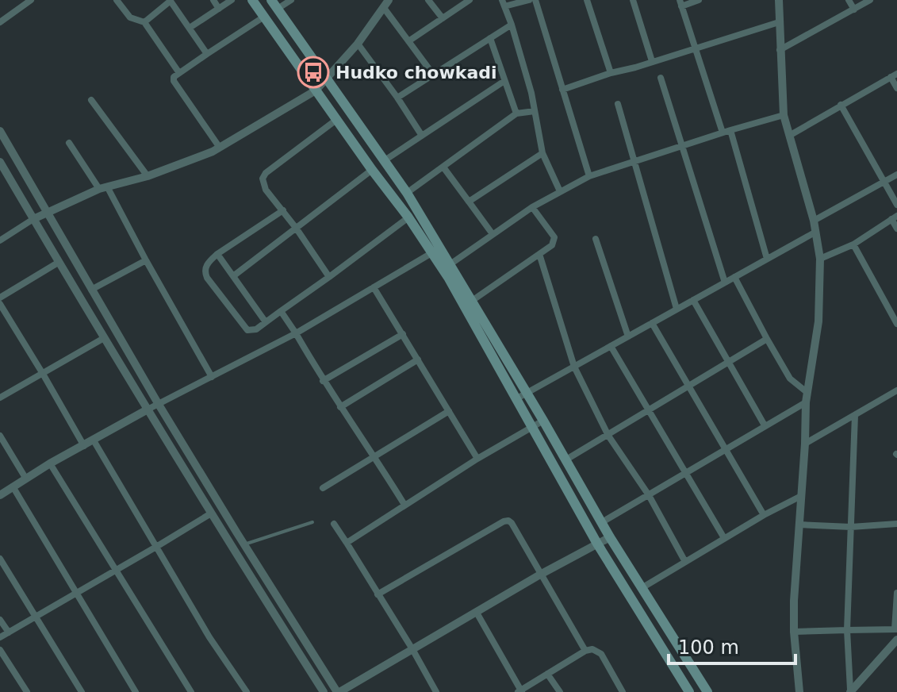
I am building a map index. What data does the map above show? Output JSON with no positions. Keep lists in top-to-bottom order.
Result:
{
  "places": {
    "bus stop": ["Hudko chowkadi"]
  },
  "scale_bar": "100 m"
}
